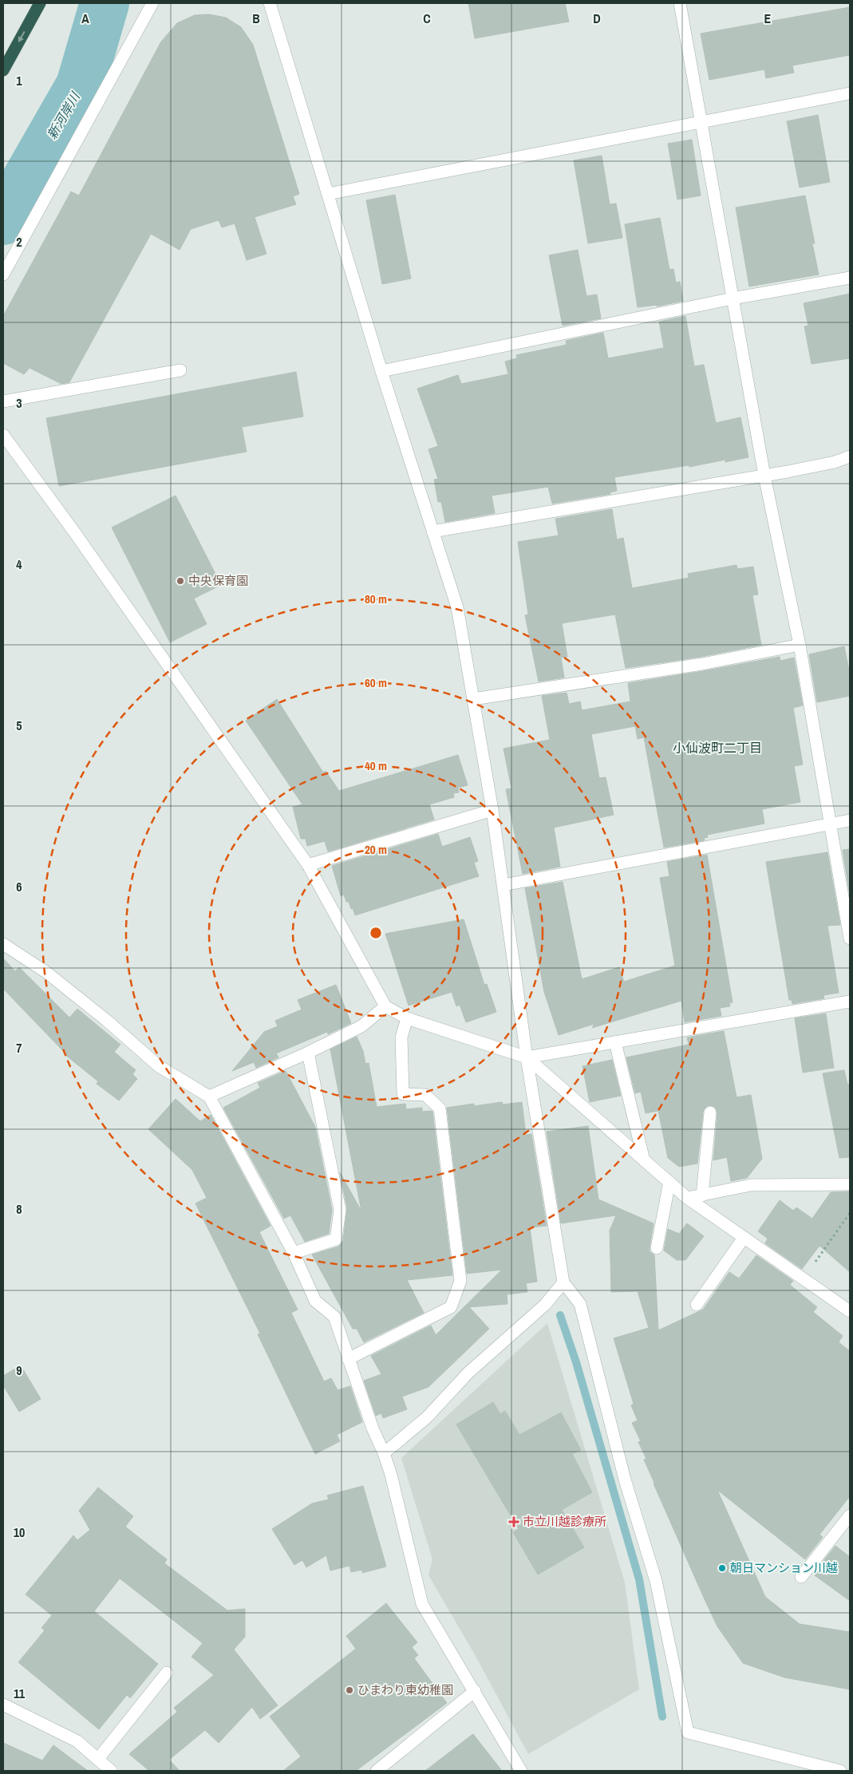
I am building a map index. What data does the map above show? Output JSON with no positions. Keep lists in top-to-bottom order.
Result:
{
  "districts": ["小仙波町二丁目"],
  "water": ["新河岸川"],
  "places": {
    "other": ["中央保育園", "朝日マンション川越", "ひまわり東幼稚園"],
    "health": ["市立川越診療所"]
  },
  "grid": {
    "columns": [
      "A",
      "B",
      "C",
      "D",
      "E"
    ],
    "rows": [
      "1",
      "2",
      "3",
      "4",
      "5",
      "6",
      "7",
      "8",
      "9",
      "10",
      "11"
    ]
  },
  "rings": [
    "80 m",
    "60 m",
    "40 m",
    "20 m"
  ]
}
